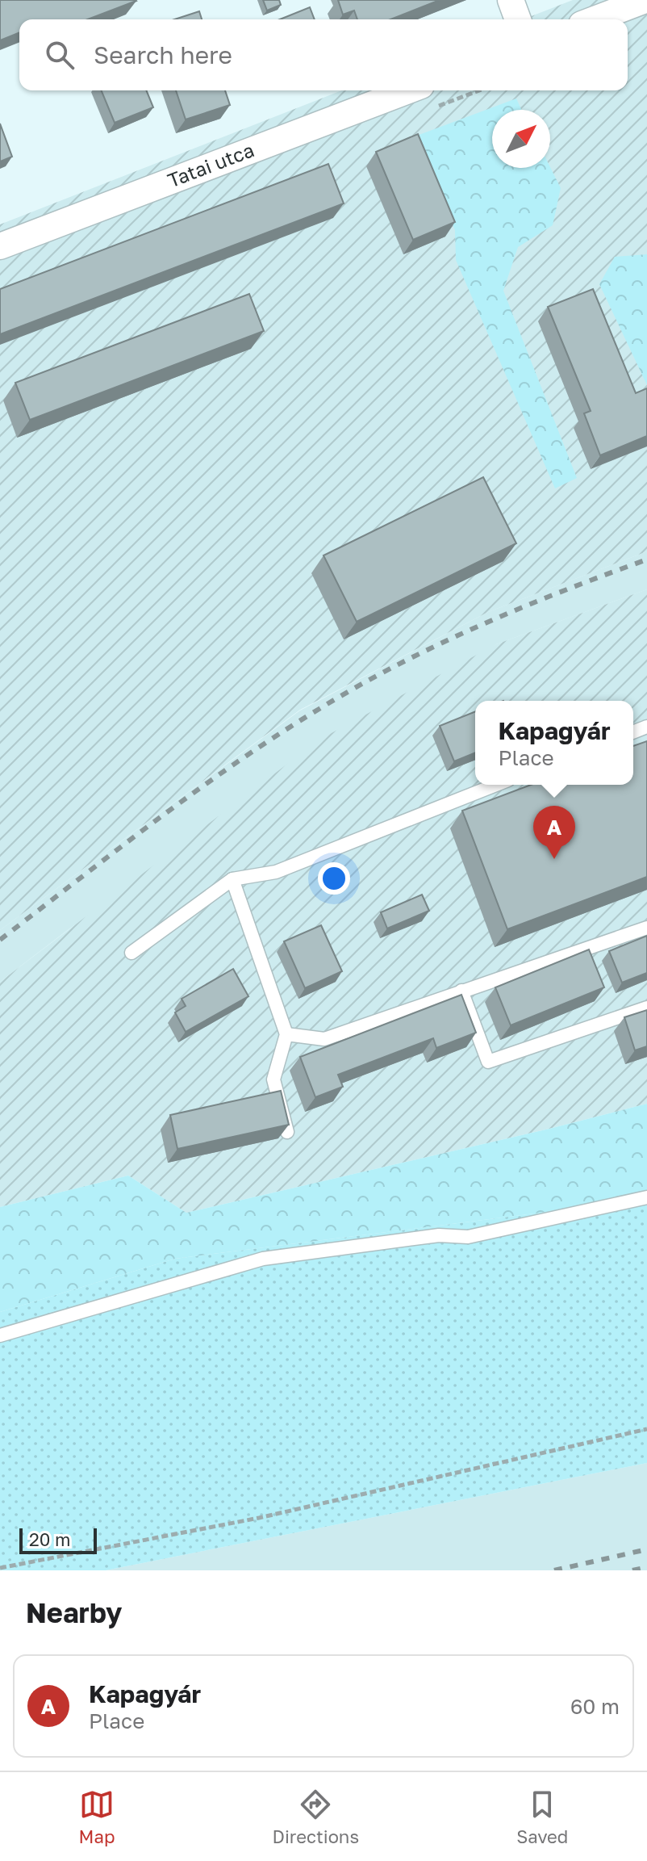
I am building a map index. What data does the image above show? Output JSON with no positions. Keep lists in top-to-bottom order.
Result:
{
  "streets": {
    "street": ["Tatai utca"]
  },
  "scale_bar": "20 m",
  "north": "top right",
  "page": {
    "search": "Search here",
    "popup": ["Kapagyár", "Place"],
    "pins": "A",
    "scale": "20 m",
    "heading": "Nearby",
    "list": [
      {
        "mark": "A",
        "name": "Kapagyár",
        "note": "Place",
        "value": "60 m"
      }
    ],
    "nav": ["Map", "Directions", "Saved"]
  }
}
